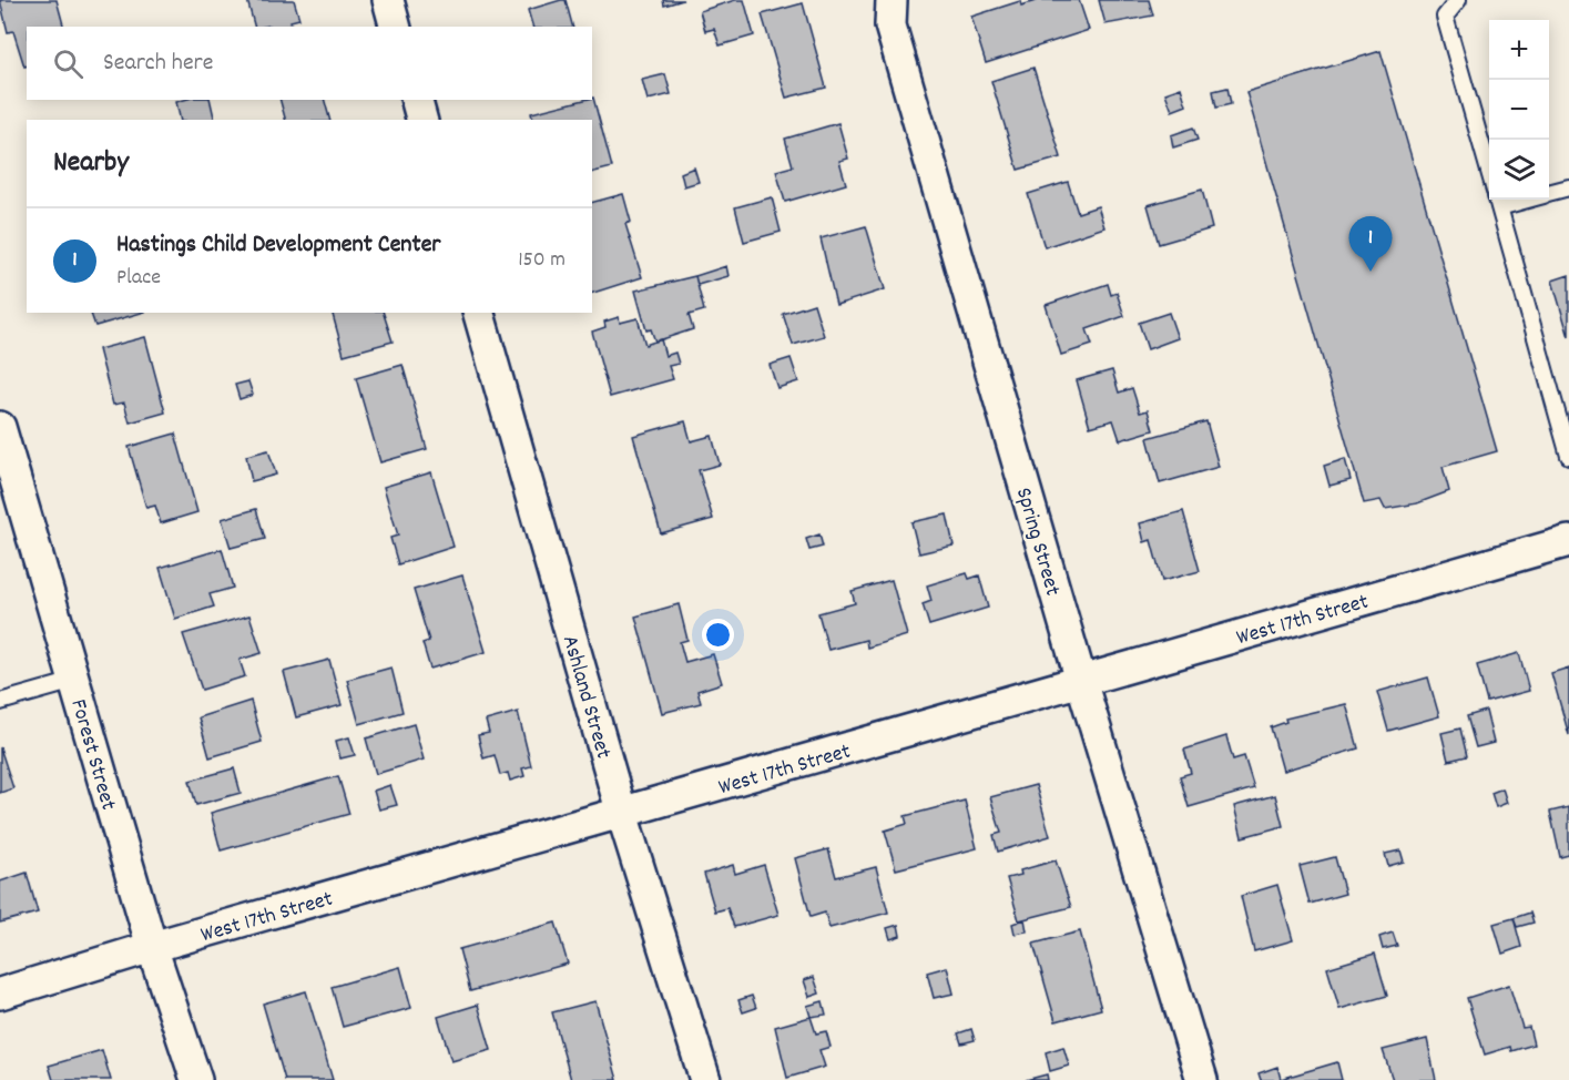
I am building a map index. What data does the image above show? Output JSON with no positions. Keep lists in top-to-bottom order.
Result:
{
  "streets": {
    "street": [
      "Spring Street",
      "West 17th Street",
      "Ashland Street",
      "Forest Street"
    ]
  },
  "crossings": [
    ["Spring Street", "West 17th Street"],
    ["West 17th Street", "Ashland Street"],
    ["West 17th Street", "Forest Street"]
  ],
  "page": {
    "map_buttons": ["+", "−"],
    "search": "Search here",
    "heading": "Nearby",
    "list": [
      {
        "mark": "1",
        "name": "Hastings Child Development Center",
        "note": "Place",
        "value": "150 m"
      }
    ],
    "pins": "1"
  }
}
